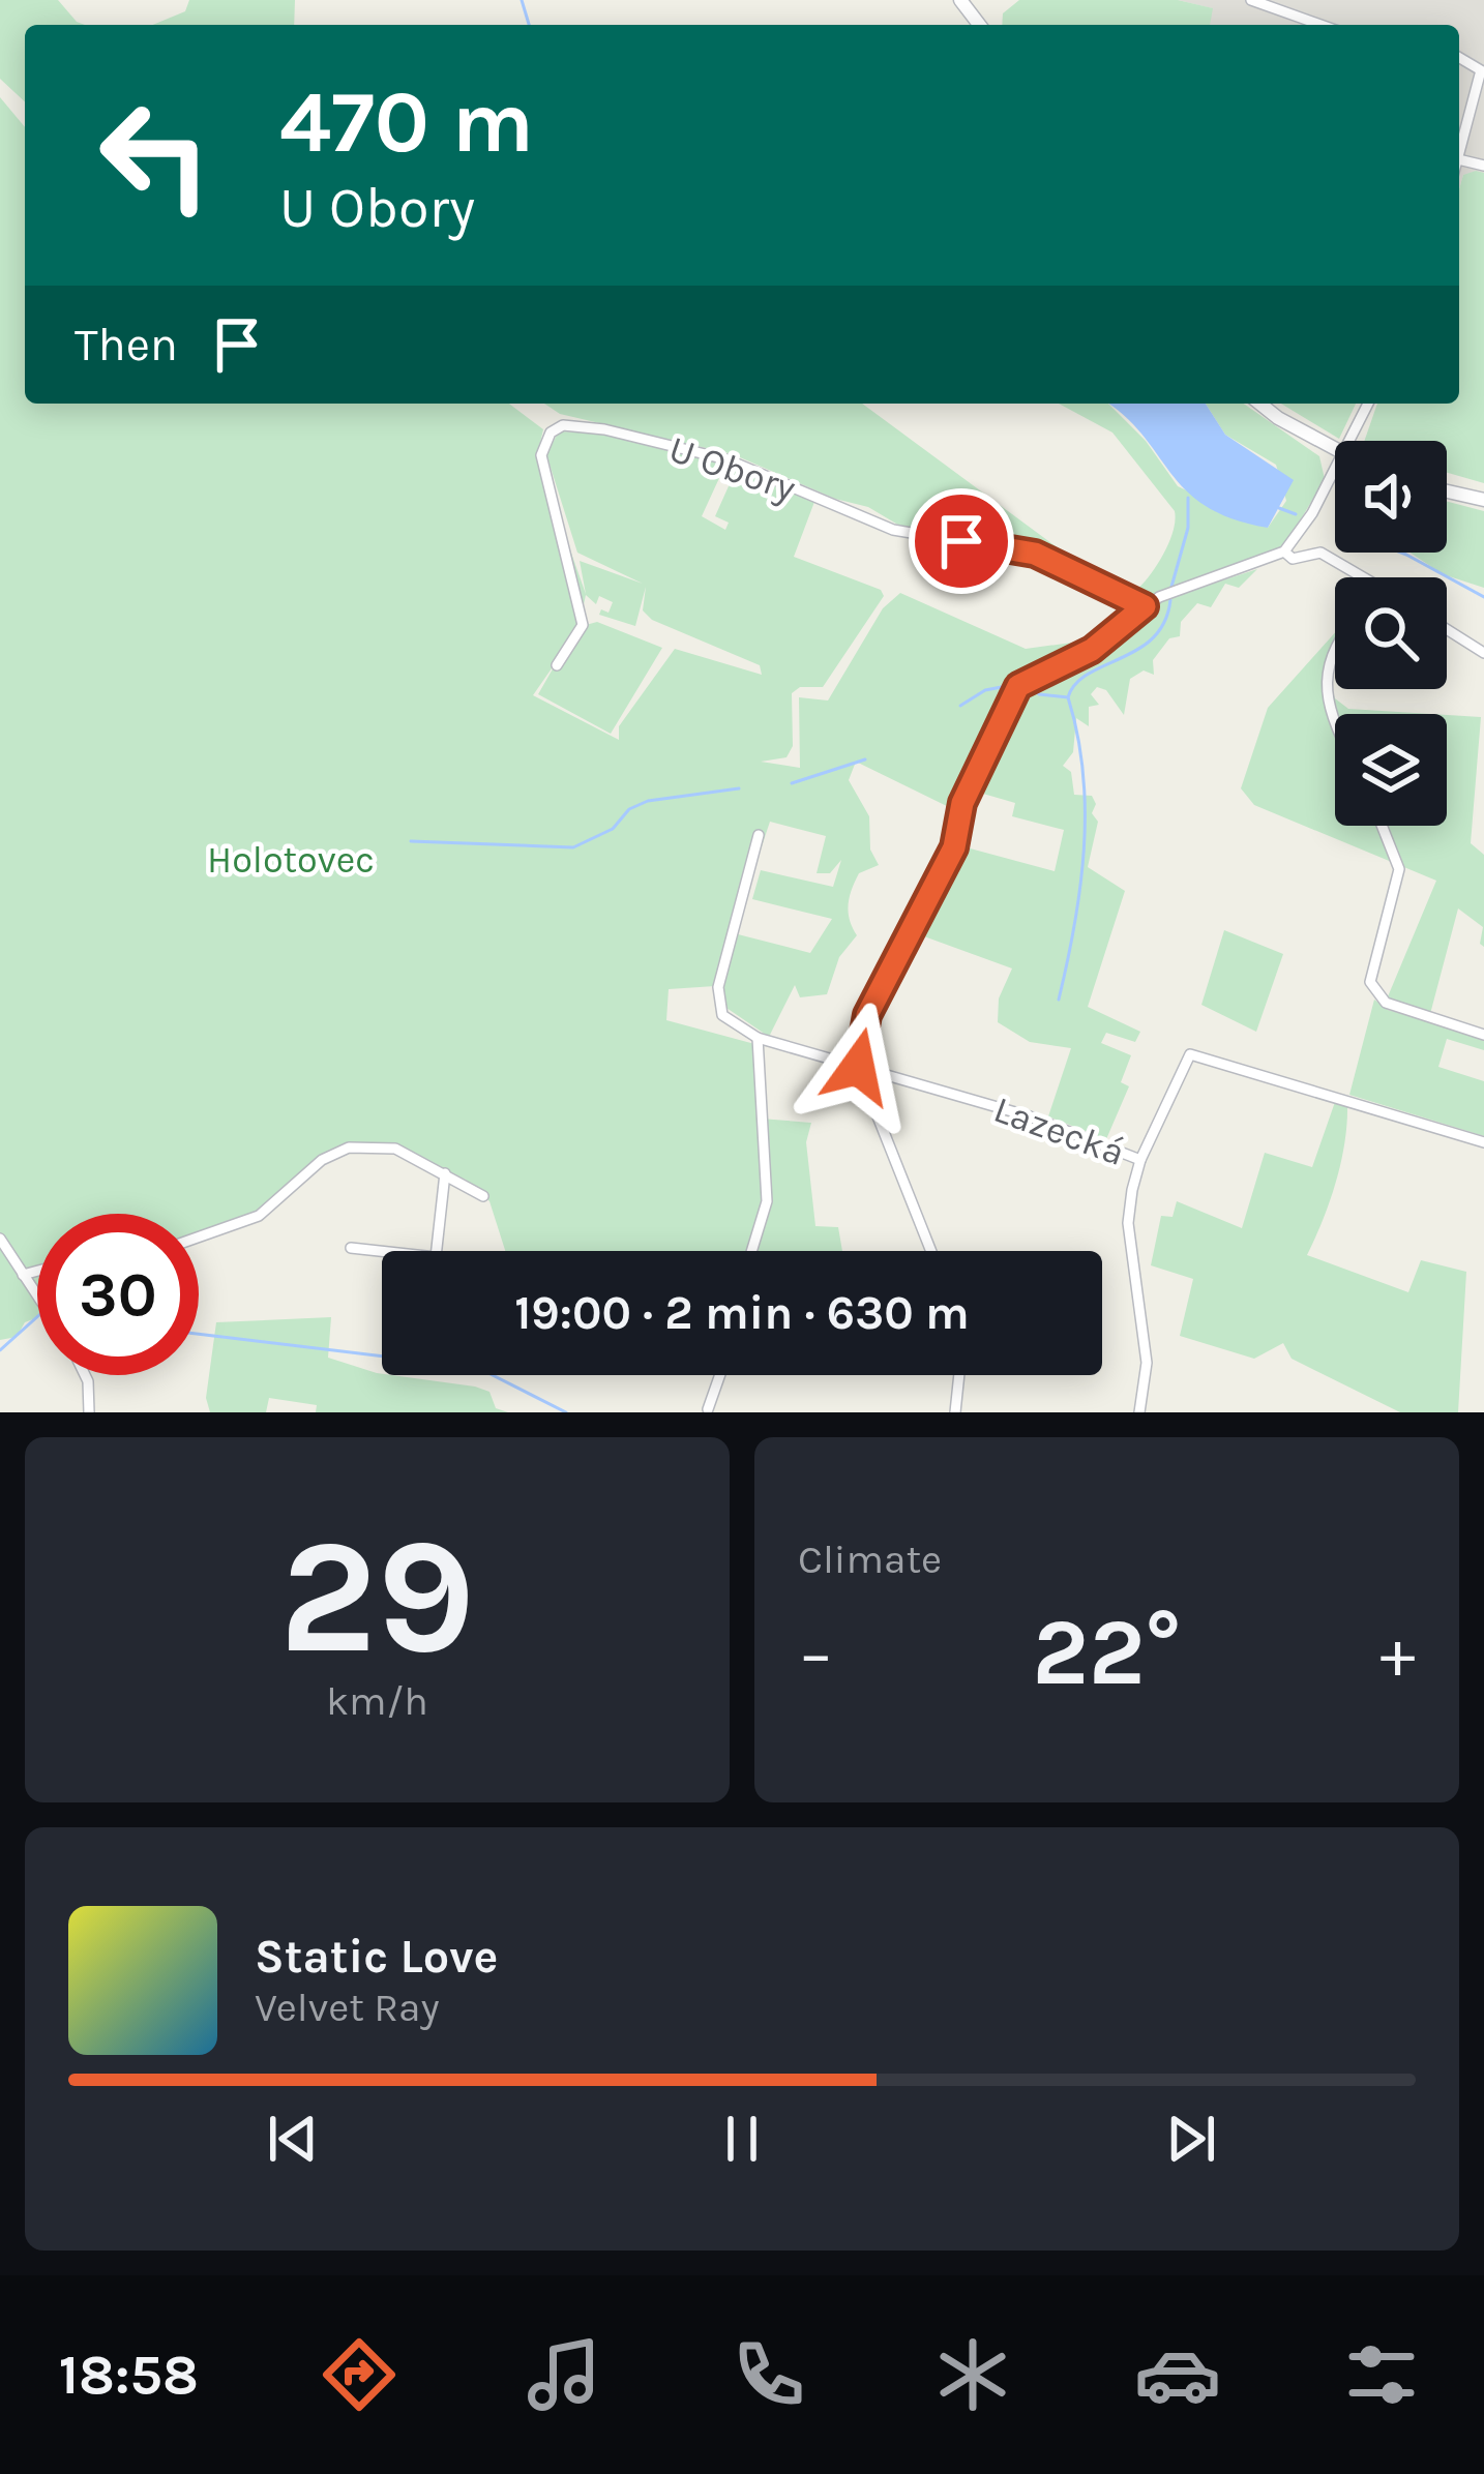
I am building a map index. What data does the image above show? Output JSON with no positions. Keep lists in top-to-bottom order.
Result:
{
  "streets": {
    "street": ["U Obory", "Lazecká"]
  },
  "parks": ["Holotovec"],
  "page": {
    "turn": ["470 m", "U Obory"],
    "then": "Then",
    "limit": "30",
    "trip": "19:00 · 2 min · 630 m",
    "tile": [
      ["29", "km/h"],
      "Climate"
    ],
    "heat": ["−", "22°", "+"],
    "song": ["Static Love", "Velvet Ray"],
    "tabs": "18:58"
  }
}
